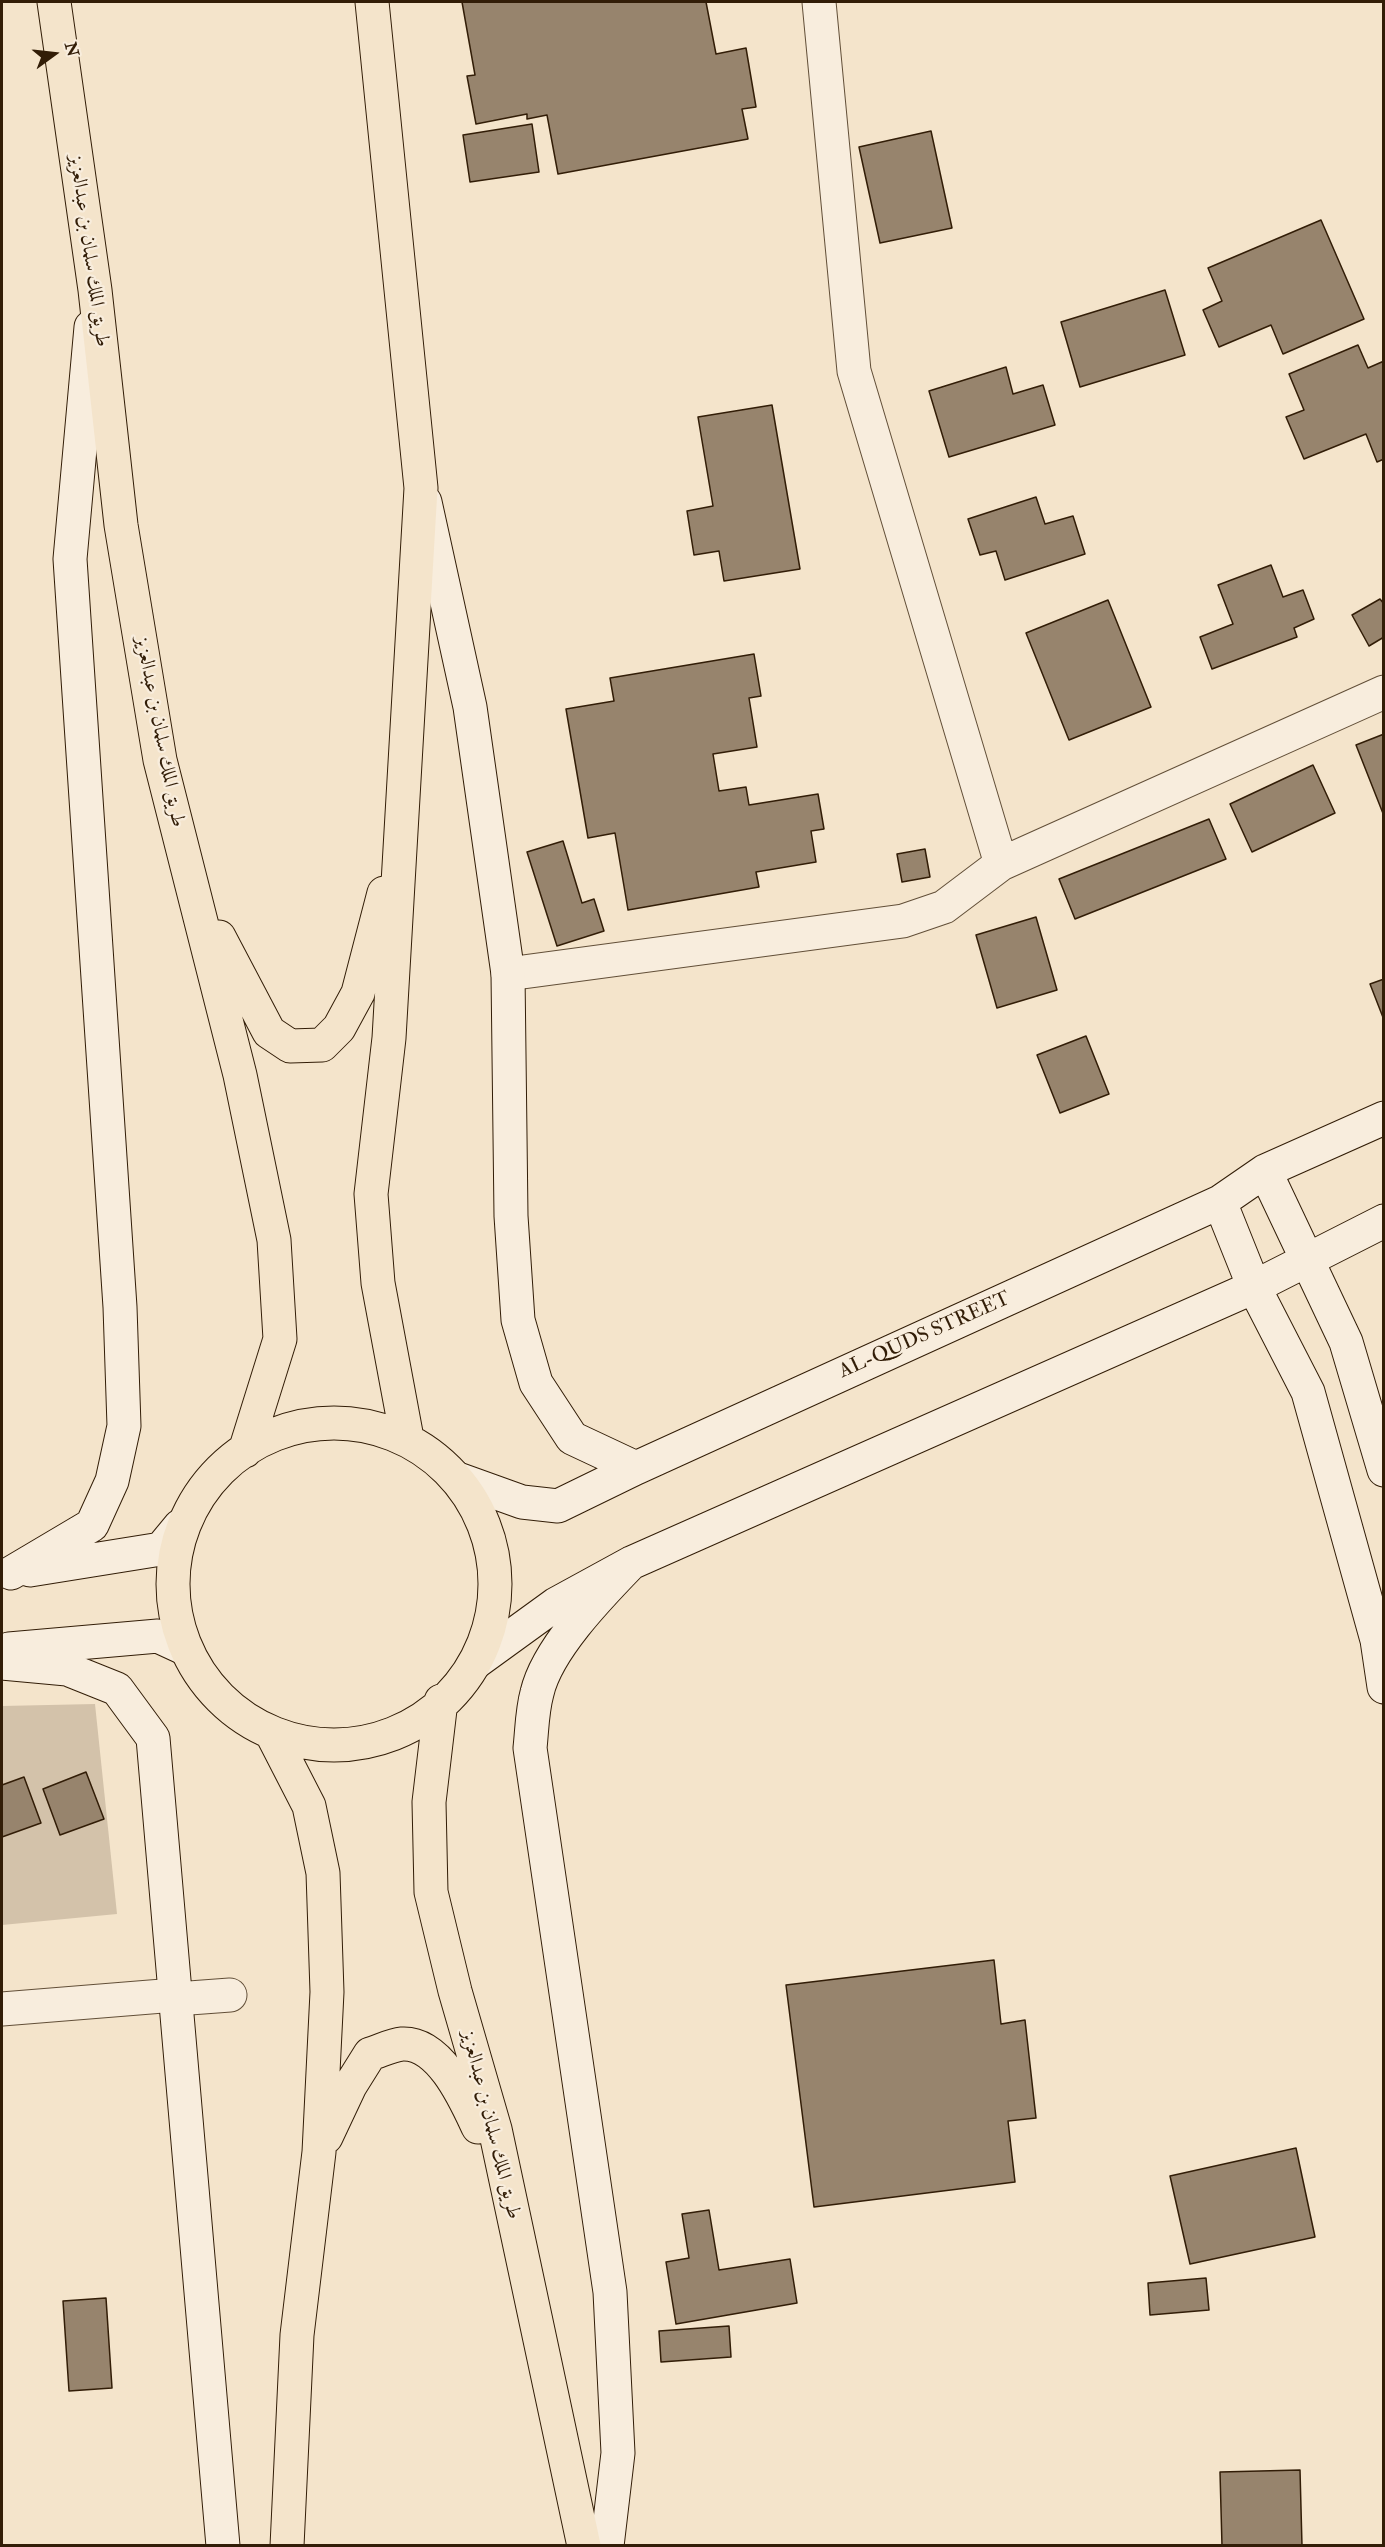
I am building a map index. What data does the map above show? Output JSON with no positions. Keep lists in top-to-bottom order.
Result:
{
  "streets": {
    "main road": ["طريق الملك سلمان بن عبدالعزيز"],
    "street": ["AL-QUDS STREET"]
  },
  "north": "right"
}
